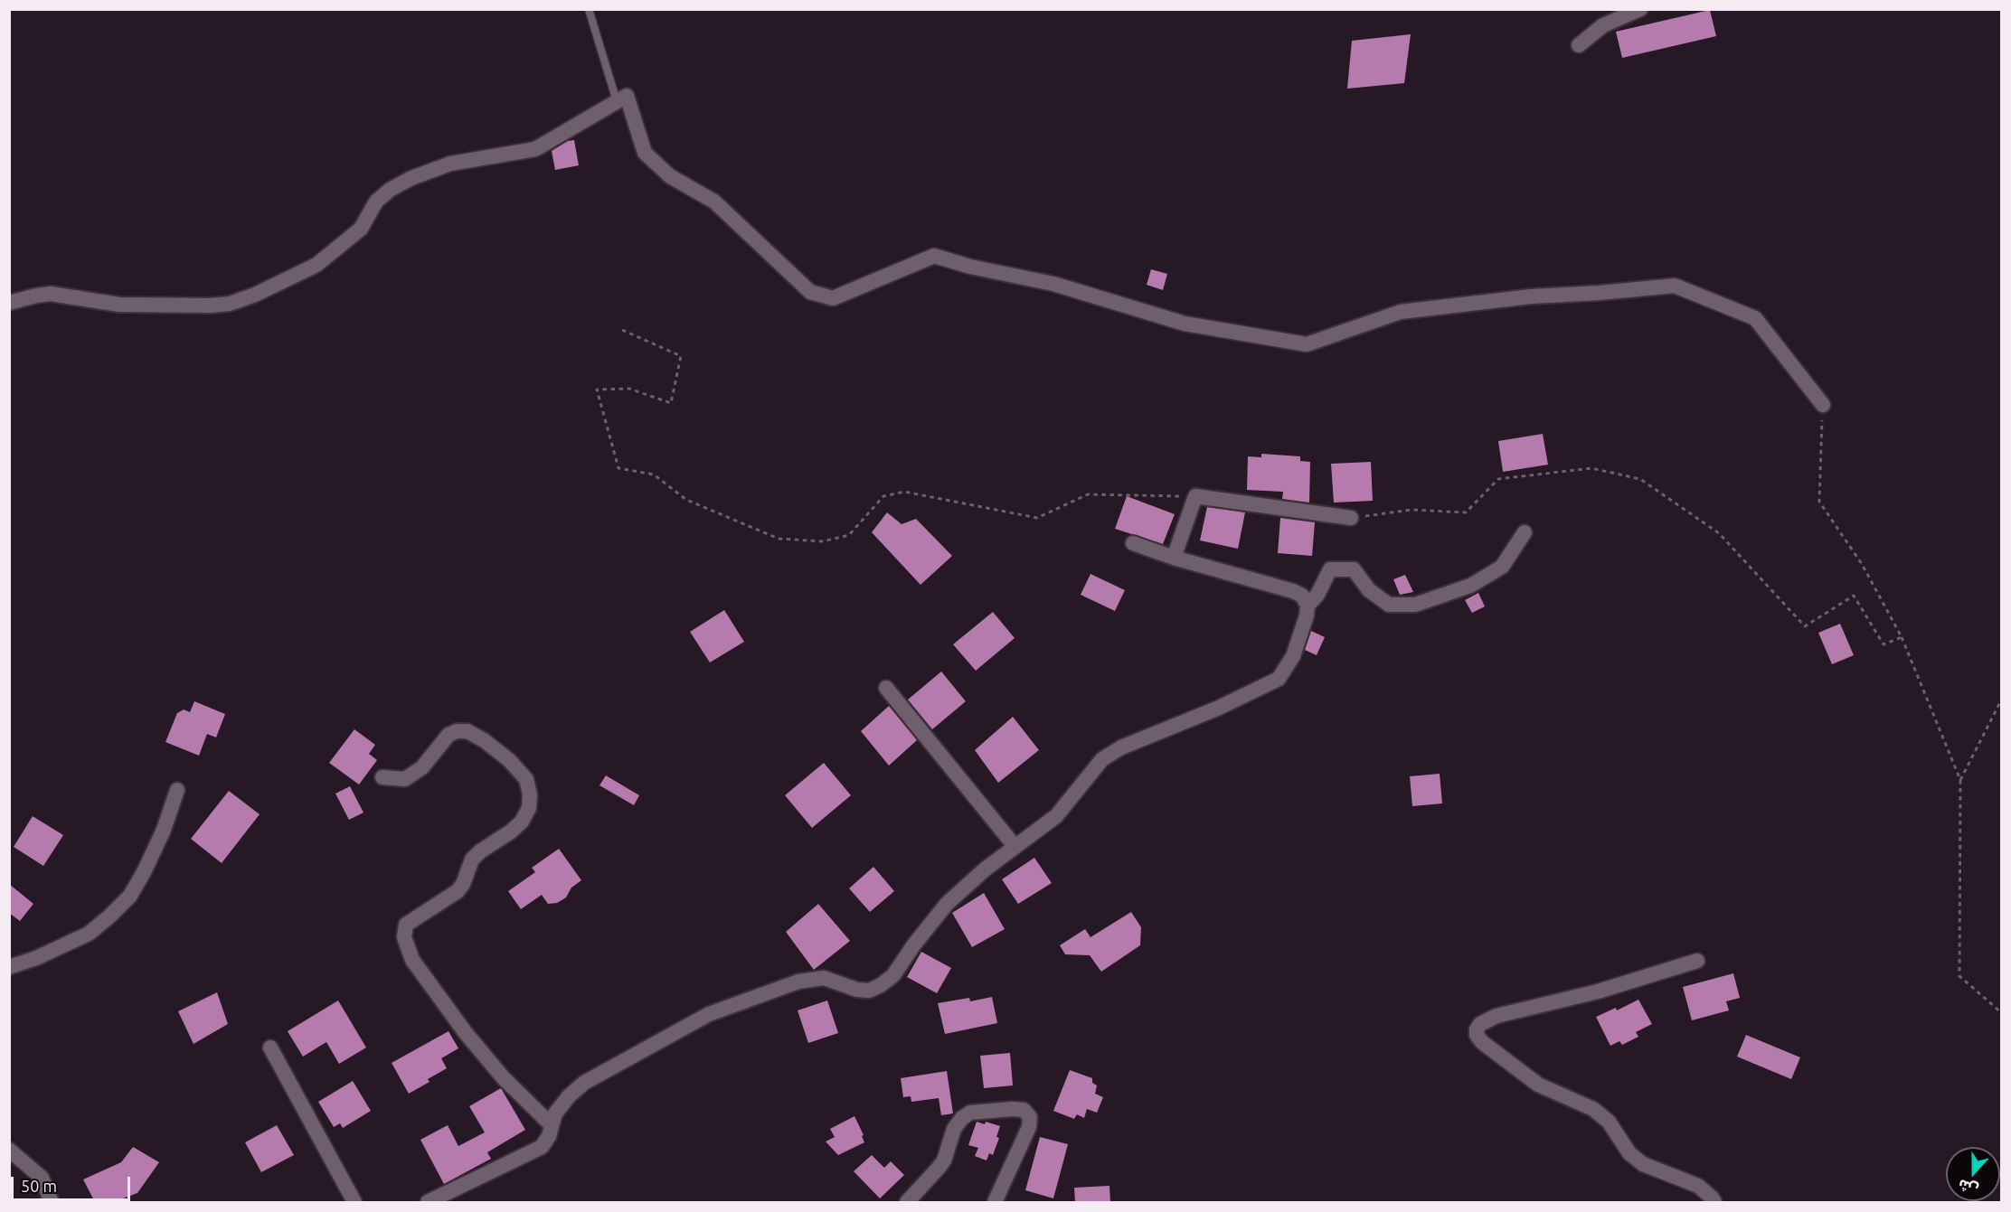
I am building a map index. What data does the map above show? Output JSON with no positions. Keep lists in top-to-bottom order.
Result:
{
  "scale_bar": "50 m",
  "north": "bottom"
}
